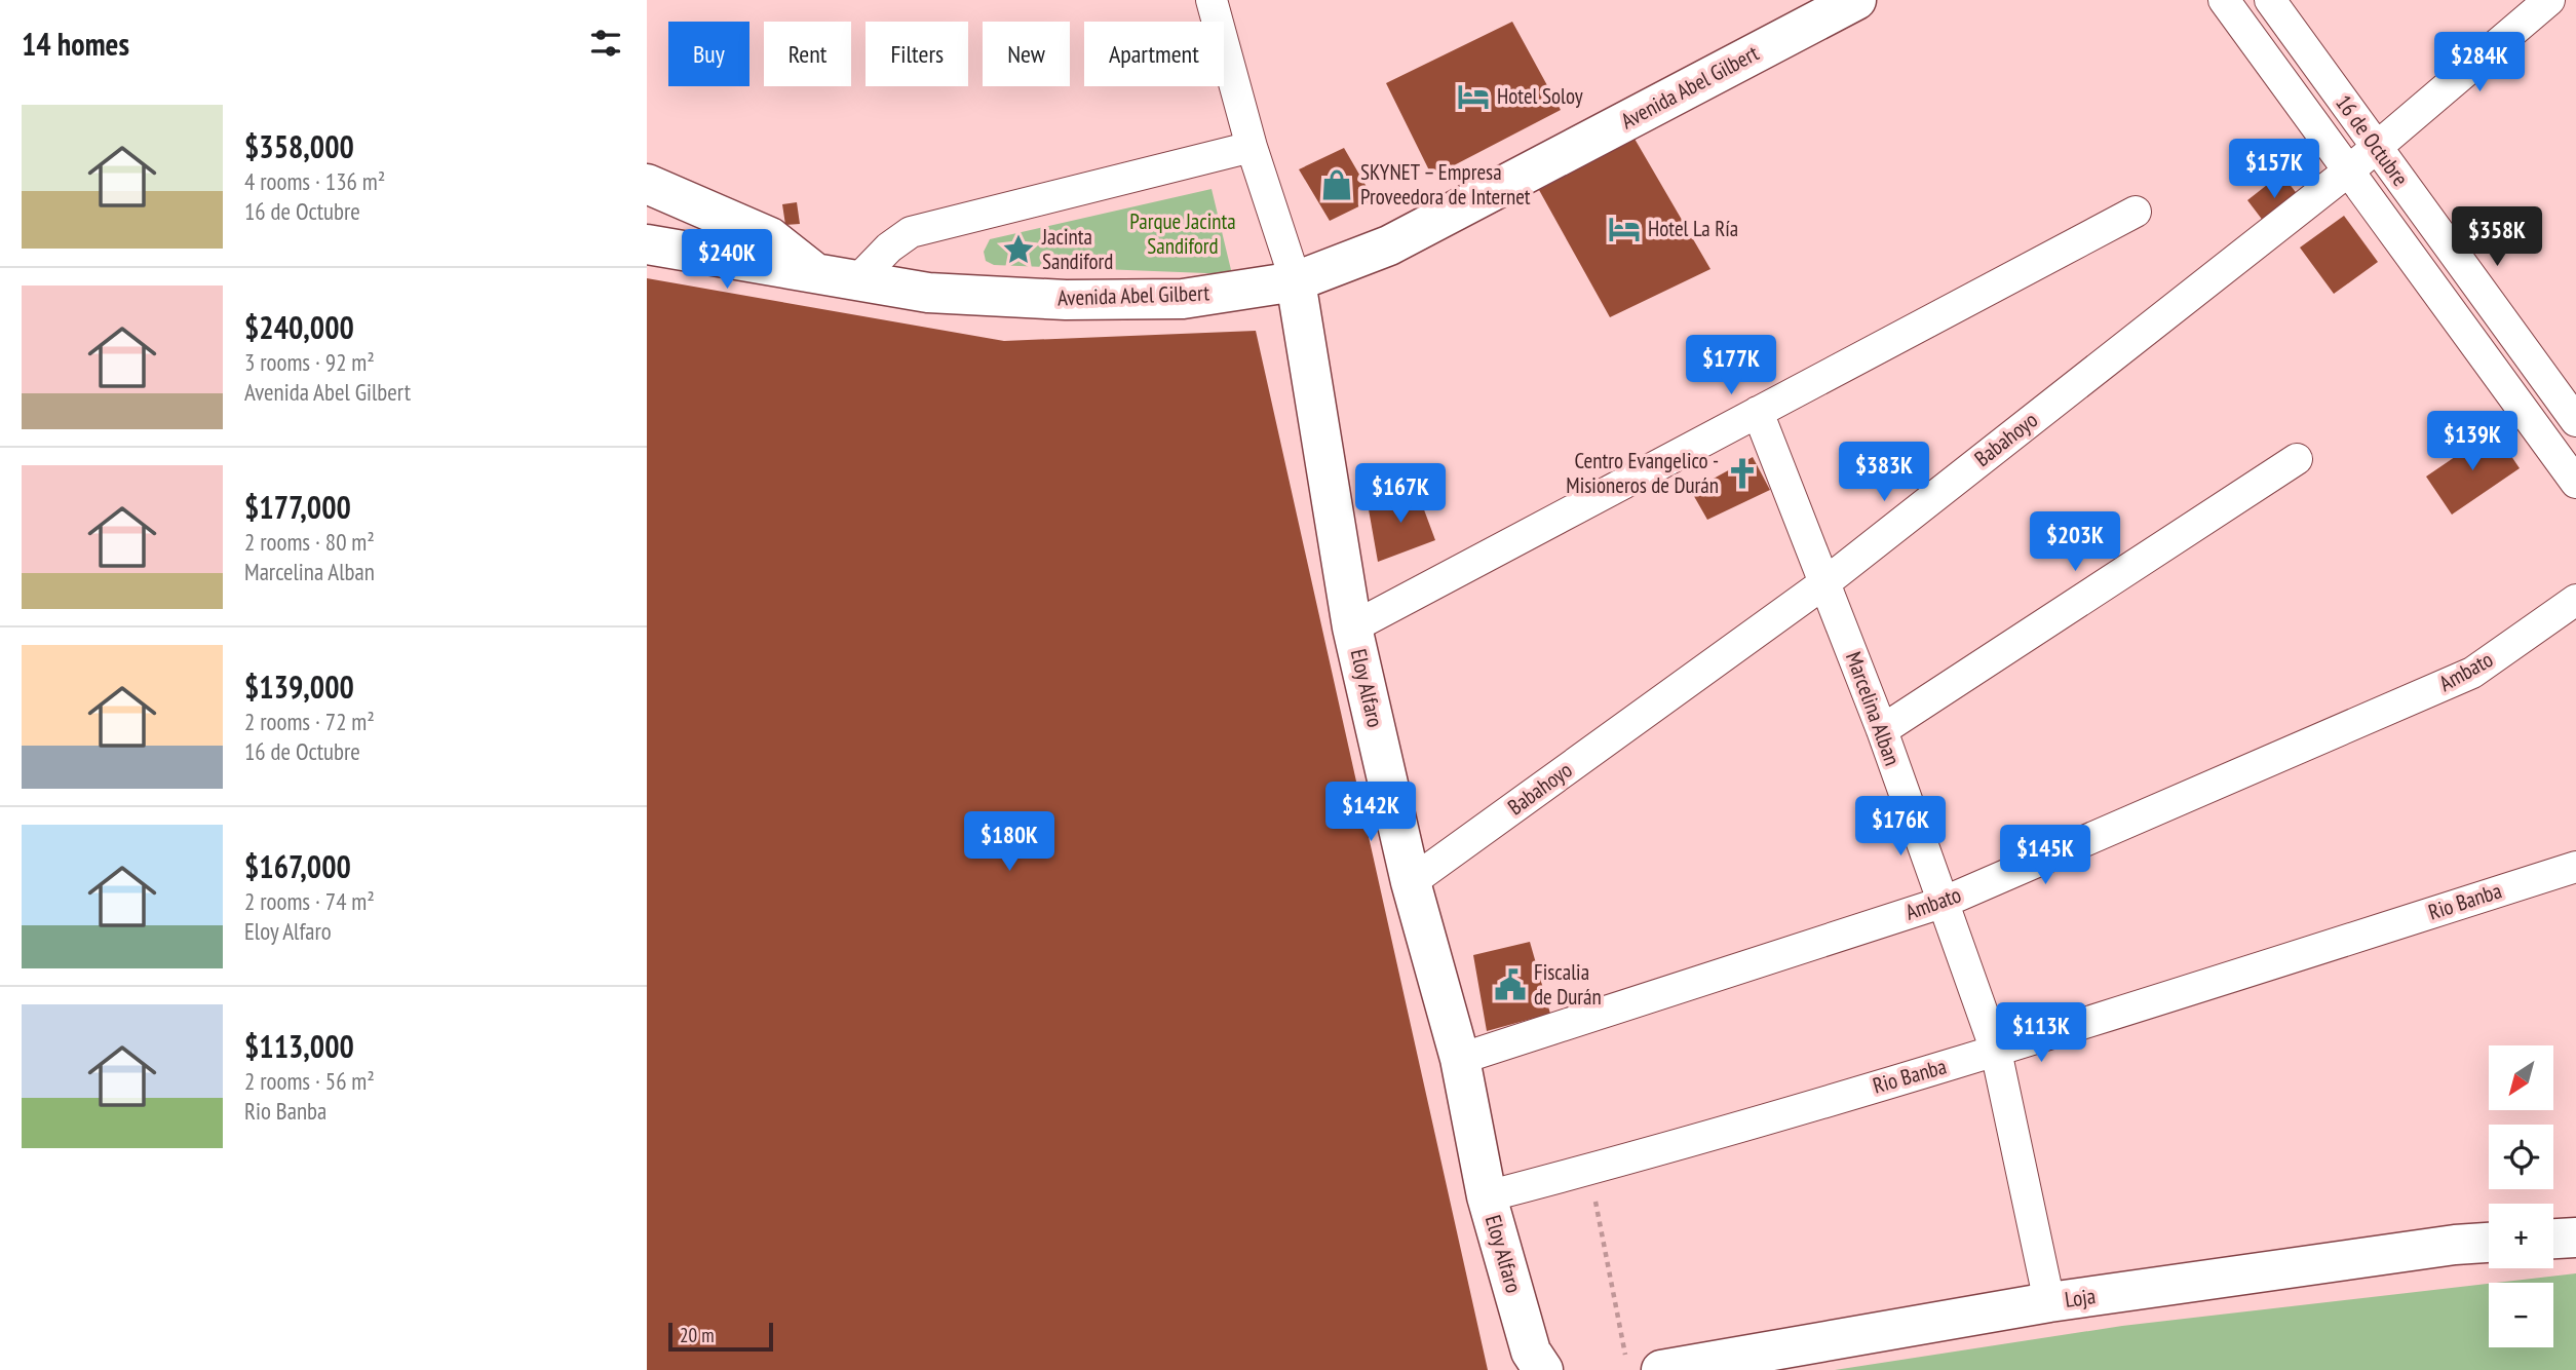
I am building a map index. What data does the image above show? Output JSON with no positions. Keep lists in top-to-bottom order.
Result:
{
  "streets": {
    "street": [
      "Avenida Abel Gilbert",
      "16 de Octubre",
      "Babahoyo",
      "Ambato",
      "Eloy Alfaro",
      "Marcelina Alban",
      "Rio Banba",
      "Loja"
    ]
  },
  "crossings": [
    ["Avenida Abel Gilbert", "Eloy Alfaro"],
    ["16 de Octubre", "Babahoyo"],
    ["Babahoyo", "Eloy Alfaro"],
    ["Babahoyo", "Marcelina Alban"],
    ["Ambato", "Eloy Alfaro"],
    ["Ambato", "Marcelina Alban"],
    ["Eloy Alfaro", "Rio Banba"],
    ["Marcelina Alban", "Rio Banba"],
    ["Marcelina Alban", "Loja"]
  ],
  "parks": ["Parque Jacinta Sandiford"],
  "places": {
    "hotel": ["Hotel Soloy", "Hotel La Ría"],
    "shop": ["SKYNET – Empresa Proveedora de Internet"],
    "place": ["Jacinta Sandiford"],
    "church": ["Centro Evangelico - Misioneros de Durán"],
    "public building": ["Fiscalia de Durán"]
  },
  "scale_bar": "20 m",
  "north": "bottom left",
  "page": {
    "heading": "14 homes",
    "chip": [
      "Buy",
      "Rent",
      "Filters",
      "New",
      "Apartment"
    ],
    "price": [
      "$284K",
      "$157K",
      "$358K",
      "$240K",
      "$177K",
      "$139K",
      "$383K",
      "$167K",
      "$203K",
      "$142K",
      "$176K",
      "$180K",
      "$145K",
      "$113K"
    ],
    "list": [
      {
        "name": "$358,000",
        "note": "4 rooms · 136 m² · 16 de Octubre"
      },
      {
        "name": "$240,000",
        "note": "3 rooms · 92 m² · Avenida Abel Gilbert"
      },
      {
        "name": "$177,000",
        "note": "2 rooms · 80 m² · Marcelina Alban"
      },
      {
        "name": "$139,000",
        "note": "2 rooms · 72 m² · 16 de Octubre"
      },
      {
        "name": "$167,000",
        "note": "2 rooms · 74 m² · Eloy Alfaro"
      },
      {
        "name": "$113,000",
        "note": "2 rooms · 56 m² · Rio Banba"
      }
    ],
    "map_buttons": ["+", "−"],
    "scale": "20 m"
  }
}
